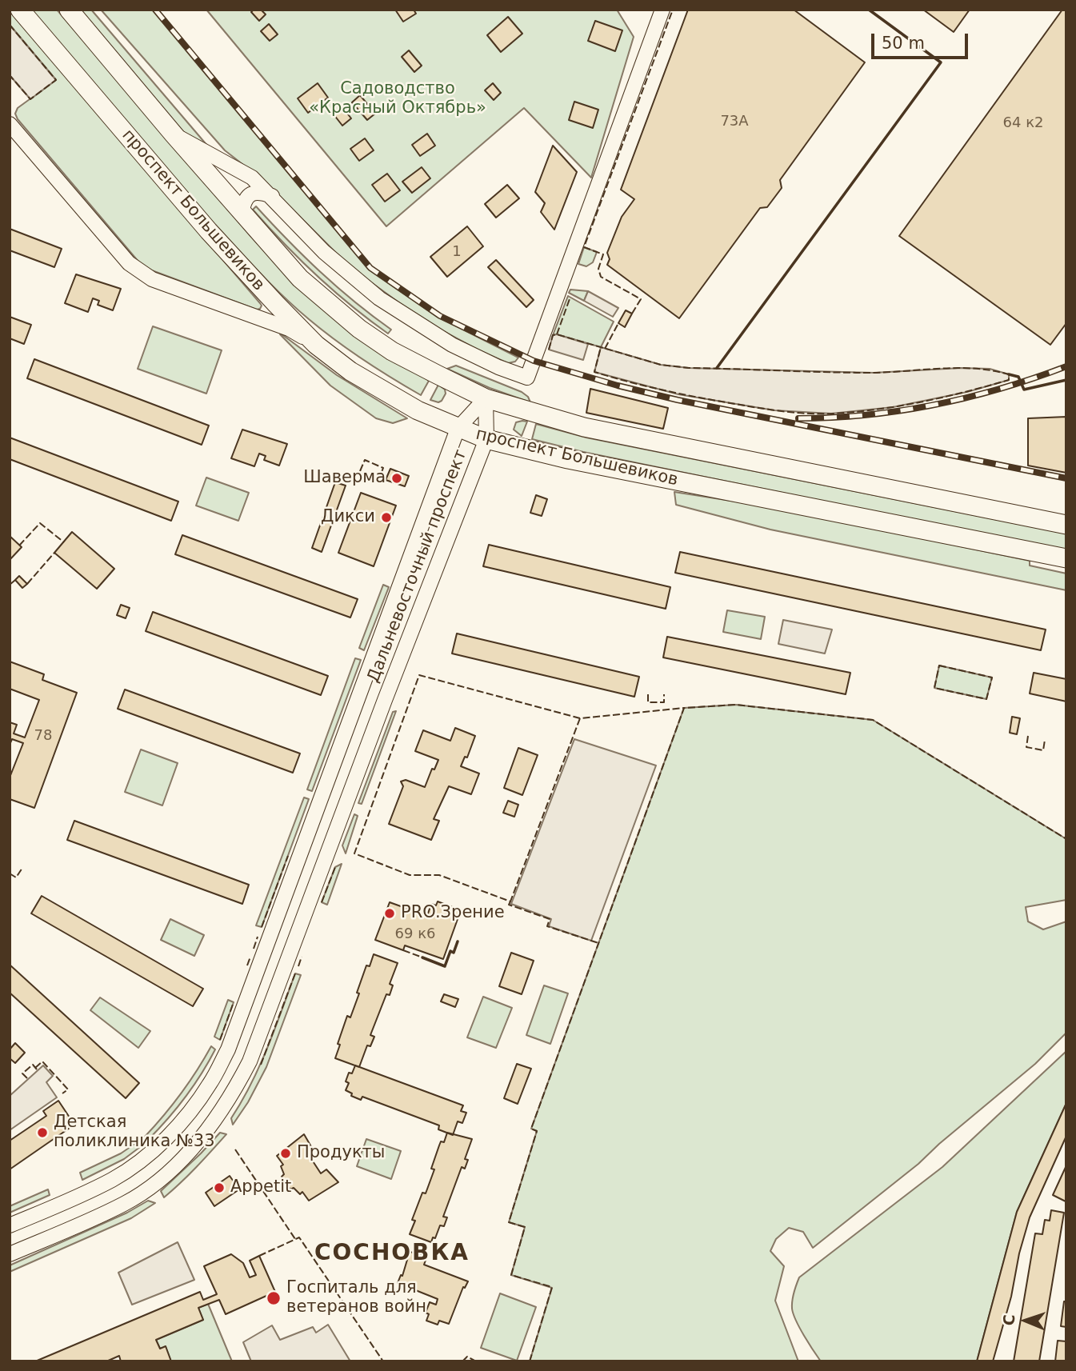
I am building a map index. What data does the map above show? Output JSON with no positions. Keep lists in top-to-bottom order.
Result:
{
  "streets": {
    "main road": ["проспект Большевиков"],
    "street": ["Дальневосточный проспект"]
  },
  "crossings": [
    ["проспект Большевиков", "Дальневосточный проспект"]
  ],
  "districts": ["СОСНОВКА"],
  "parks": ["Садоводство «Красный Октябрь»"],
  "places": [
    "Шаверма",
    "Дикси",
    "PRO.Зрение",
    "Детская поликлиника №33",
    "Продукты",
    "Appetit",
    "Госпиталь для ветеранов войн"
  ],
  "house_numbers": [
    "73А",
    "64 к2",
    "1",
    "78",
    "69 к6"
  ],
  "scale_bar": "50 m",
  "north": "left"
}
